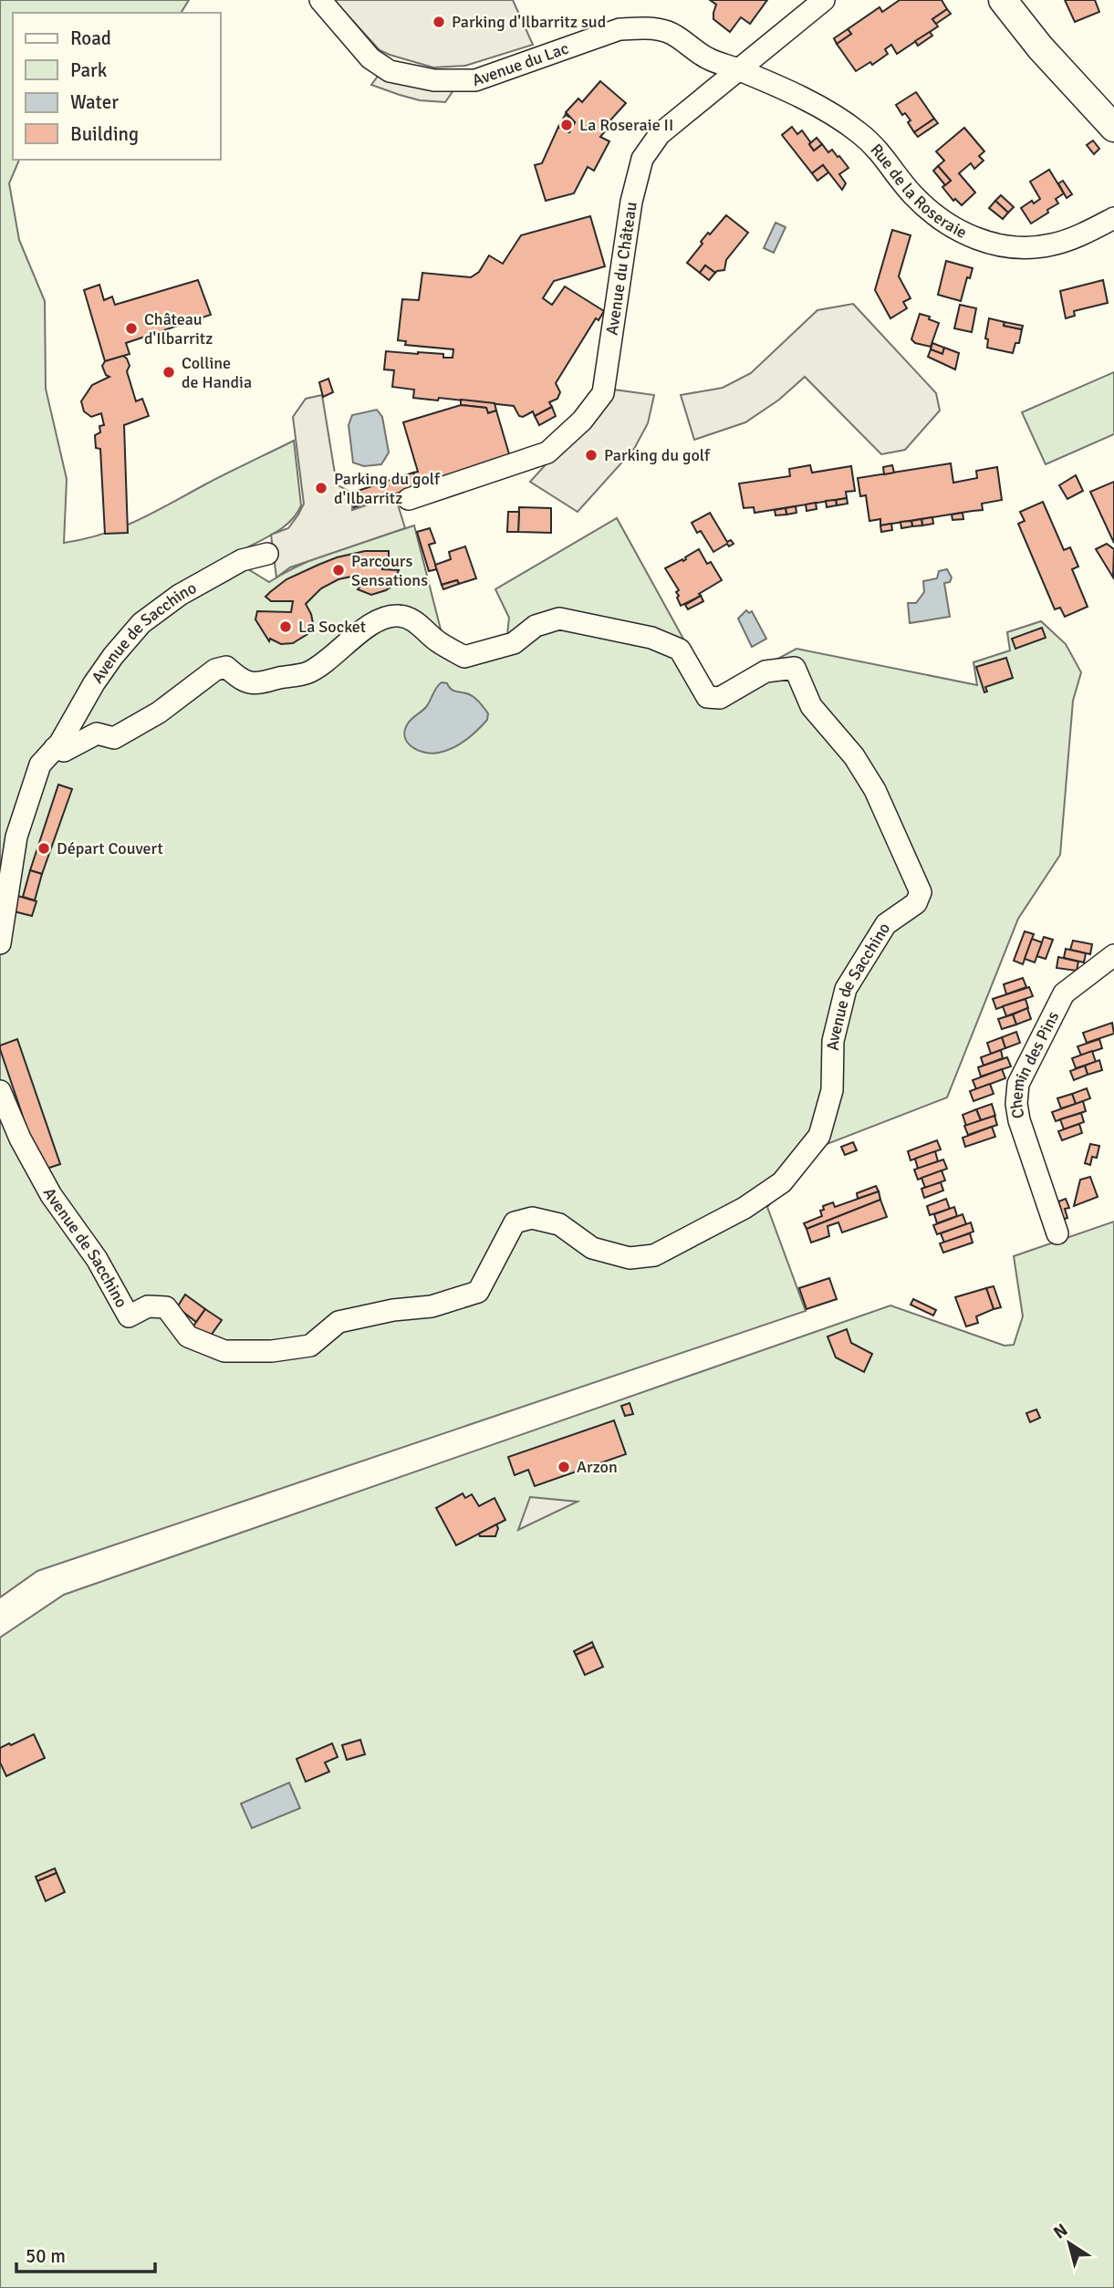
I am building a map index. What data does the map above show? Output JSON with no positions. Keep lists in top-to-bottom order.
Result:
{
  "streets": {
    "street": [
      "Avenue du Lac",
      "Rue de la Roseraie",
      "Avenue du Château",
      "Avenue de Sacchino",
      "Chemin des Pins"
    ]
  },
  "crossings": [
    ["Avenue du Lac", "Rue de la Roseraie"],
    ["Avenue du Lac", "Avenue du Château"],
    ["Rue de la Roseraie", "Avenue du Château"]
  ],
  "places": [
    "Parking d'Ilbarritz sud",
    "La Roseraie II",
    "Château d'Ilbarritz",
    "Colline de Handia",
    "Parking du golf",
    "Parking du golf d'Ilbarritz",
    "Parcours Sensations",
    "La Socket",
    "Départ Couvert",
    "Arzon"
  ],
  "legend": [
    "Road",
    "Park",
    "Water",
    "Building"
  ],
  "scale_bar": "50 m",
  "north": "top left"
}
